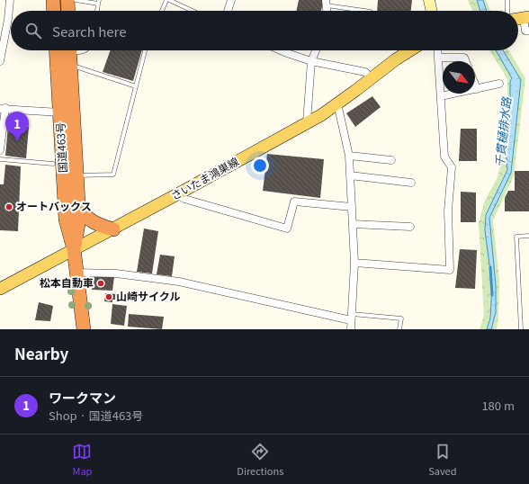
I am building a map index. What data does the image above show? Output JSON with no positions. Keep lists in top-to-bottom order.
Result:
{
  "streets": {
    "highway": ["国道463号"],
    "main road": ["さいたま鴻巣線"]
  },
  "crossings": [
    ["国道463号", "さいたま鴻巣線"]
  ],
  "water": ["千貫樋排水路"],
  "places": ["オートバックス", "松本自動車", "山崎サイクル"],
  "north": "bottom right",
  "page": {
    "search": "Search here",
    "pins": "1",
    "heading": "Nearby",
    "list": [
      {
        "mark": "1",
        "name": "ワークマン",
        "note": "Shop · 国道463号",
        "value": "180 m"
      }
    ],
    "nav": ["Map", "Directions", "Saved"]
  }
}
